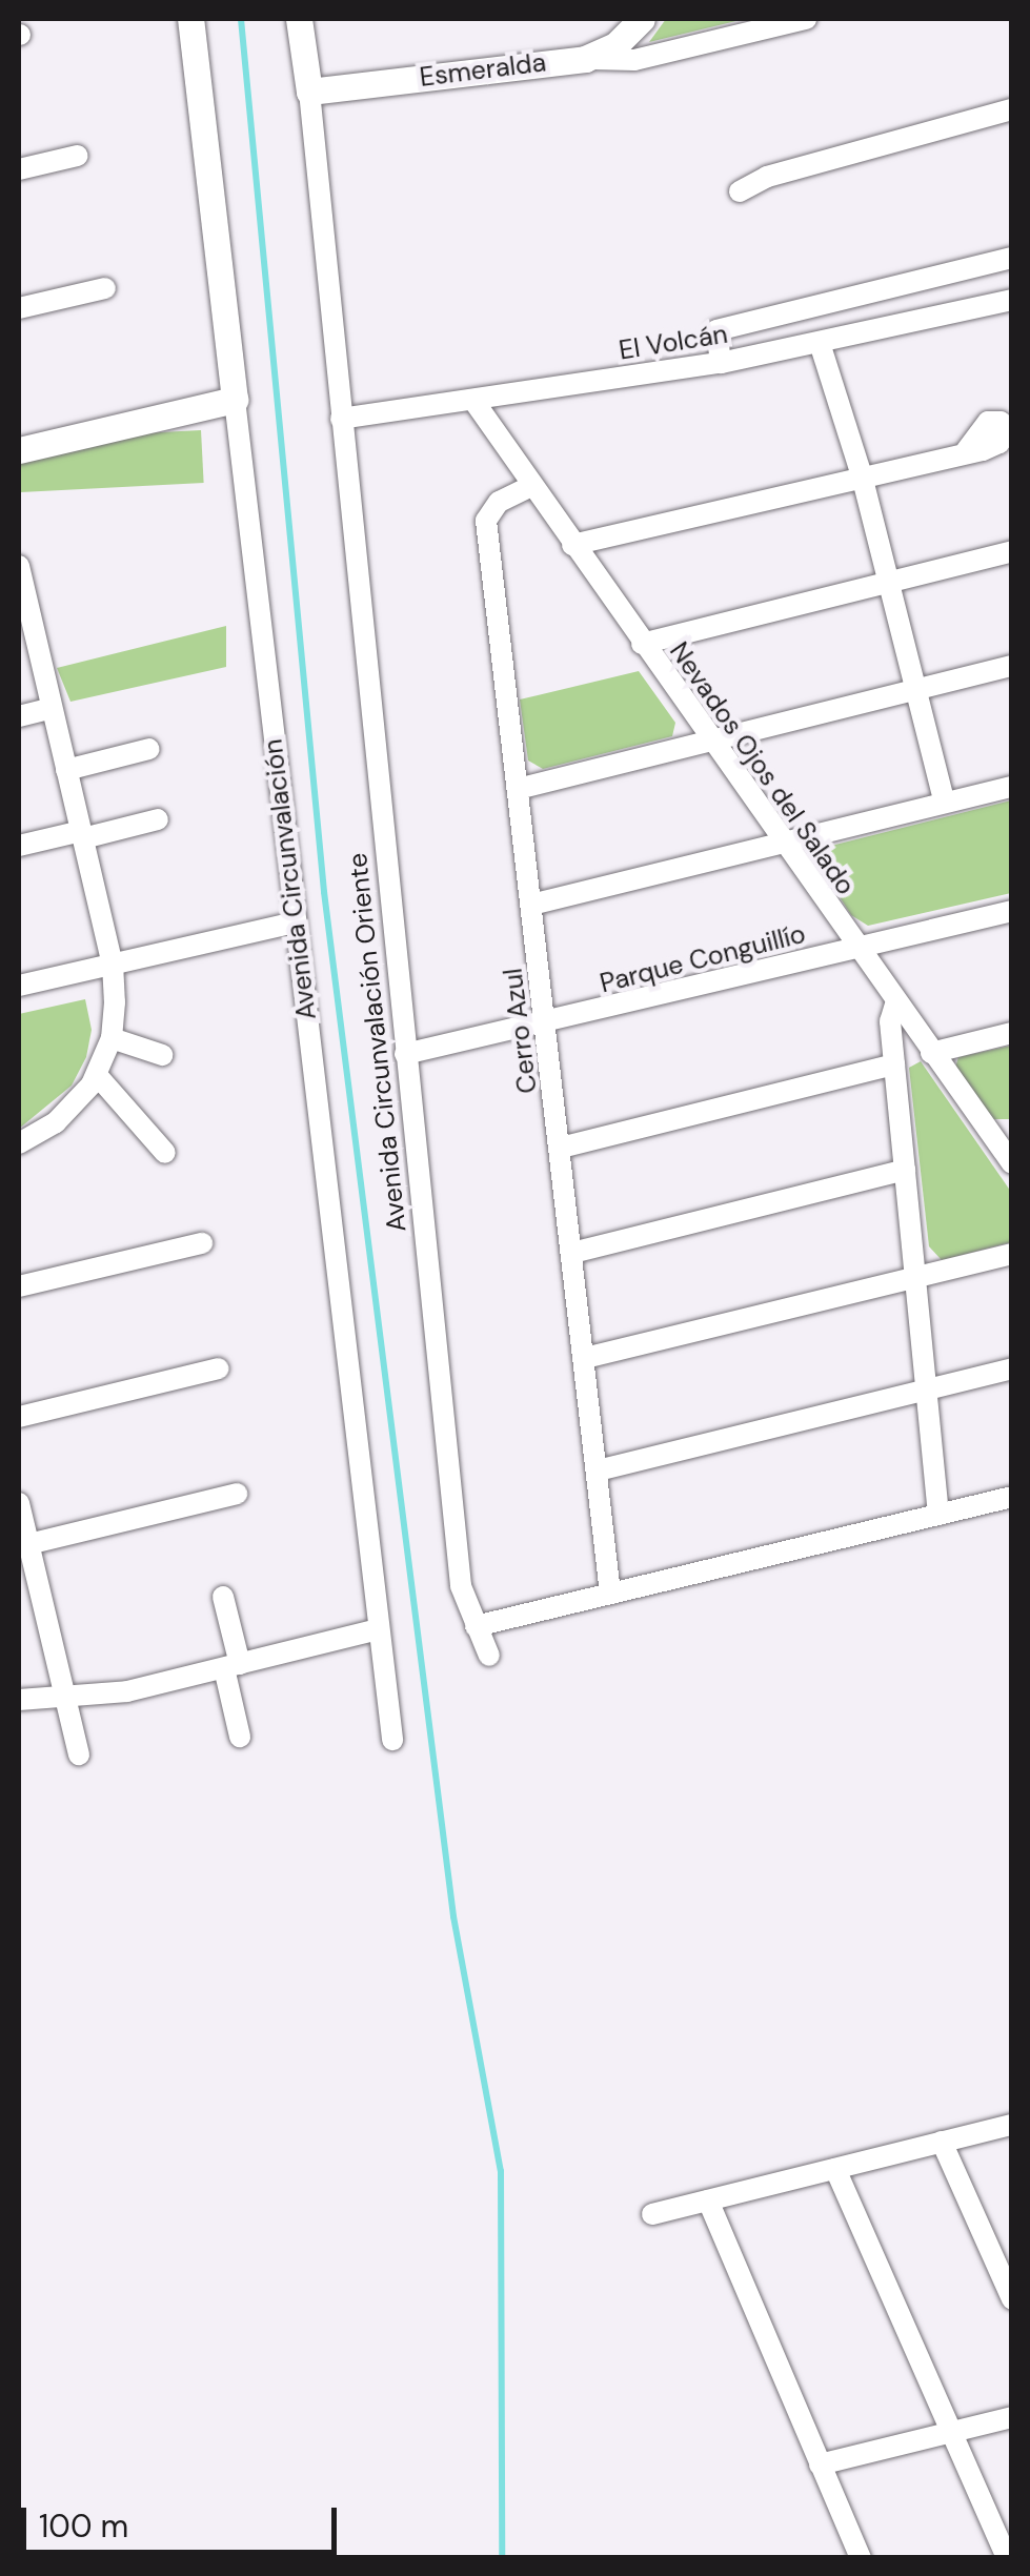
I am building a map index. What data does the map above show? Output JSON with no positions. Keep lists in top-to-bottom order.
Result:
{
  "streets": {
    "street": [
      "Esmeralda",
      "El Volcán",
      "Nevados Ojos del Salado",
      "Avenida Circunvalación",
      "Parque Conguillío",
      "Cerro Azul",
      "Avenida Circunvalación Oriente"
    ]
  },
  "crossings": [
    ["El Volcán", "Nevados Ojos del Salado"],
    ["El Volcán", "Avenida Circunvalación Oriente"],
    ["Nevados Ojos del Salado", "Parque Conguillío"],
    ["Nevados Ojos del Salado", "Cerro Azul"],
    ["Parque Conguillío", "Cerro Azul"],
    ["Parque Conguillío", "Avenida Circunvalación Oriente"]
  ],
  "scale_bar": "100 m"
}
